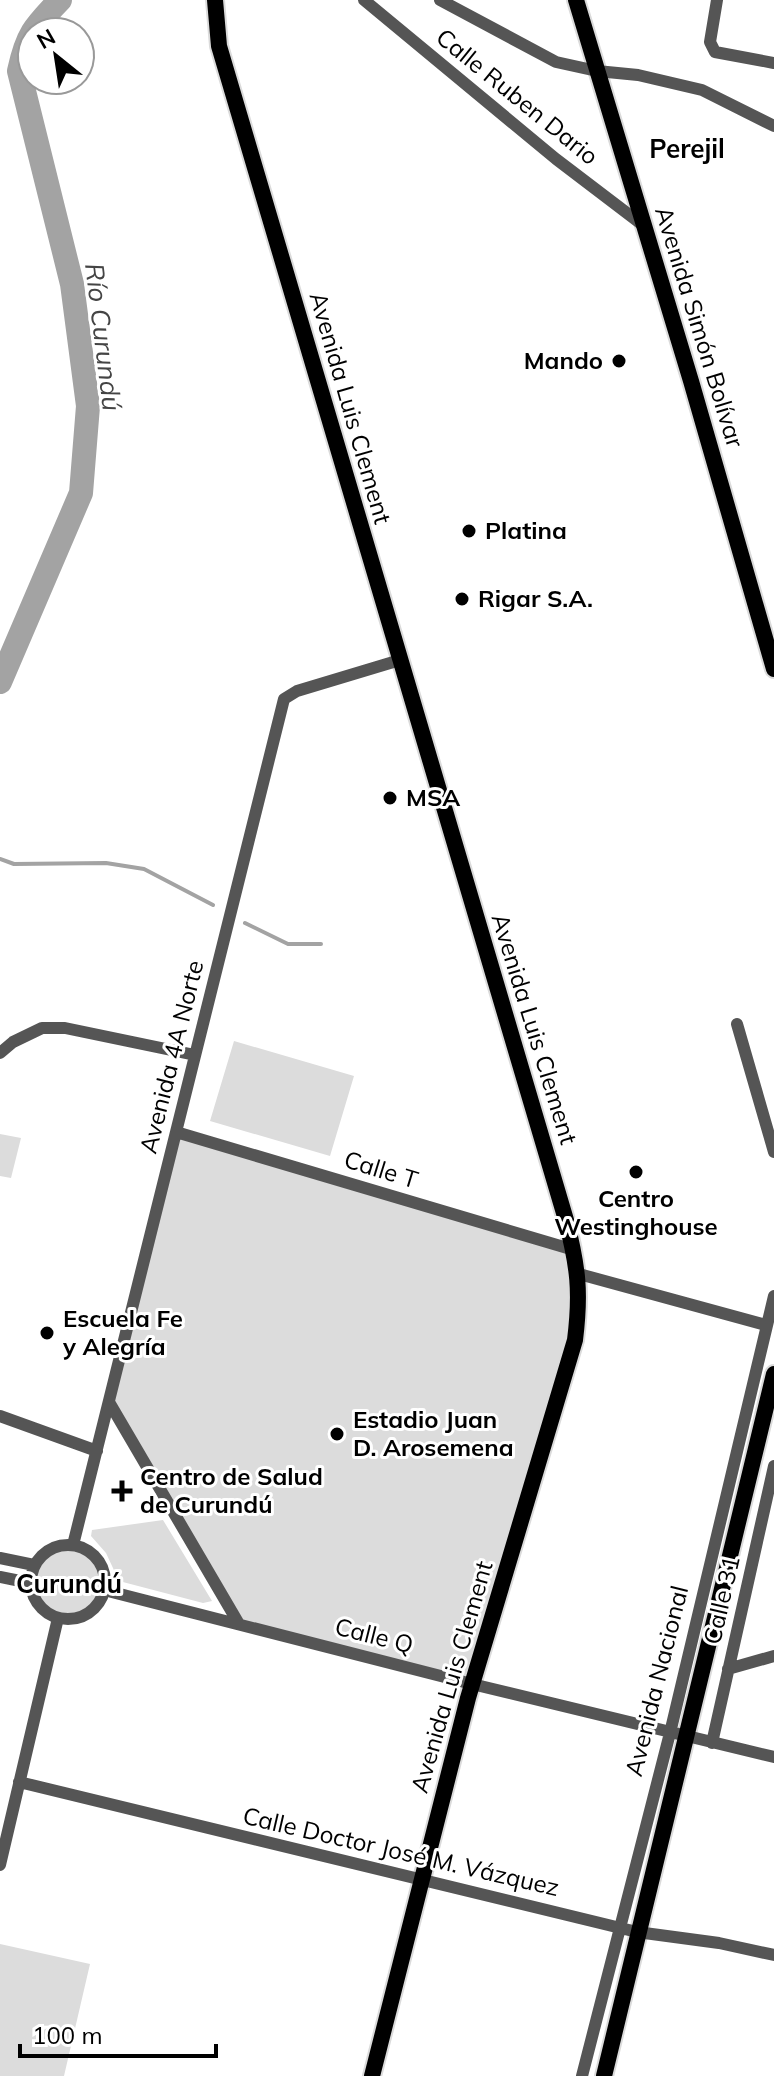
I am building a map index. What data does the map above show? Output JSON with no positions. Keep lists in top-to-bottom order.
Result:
{
  "streets": {
    "main road": ["Avenida Simón Bolívar", "Avenida Luis Clement", "Avenida Nacional"],
    "street": [
      "Calle Ruben Dario",
      "Avenida 4A Norte",
      "Calle T",
      "Calle 31",
      "Calle Q",
      "Calle Doctor José M. Vázquez"
    ]
  },
  "crossings": [
    ["Calle Ruben Dario", "Avenida Simón Bolívar"],
    ["Avenida Luis Clement", "Avenida 4A Norte"],
    ["Avenida Luis Clement", "Calle T"],
    ["Avenida Luis Clement", "Calle Q"],
    ["Avenida Luis Clement", "Calle Doctor José M. Vázquez"],
    ["Avenida 4A Norte", "Calle T"],
    ["Avenida 4A Norte", "Calle Q"],
    ["Calle 31", "Calle Q"],
    ["Calle Q", "Avenida Nacional"],
    ["Avenida Nacional", "Calle Doctor José M. Vázquez"]
  ],
  "districts": ["Perejil", "Curundú"],
  "water": ["Río Curundú"],
  "places": {
    "other": [
      "Mando",
      "Platina",
      "Rigar S.A.",
      "MSA",
      "Centro Westinghouse",
      "Escuela Fe y Alegría",
      "Estadio Juan D. Arosemena"
    ],
    "health": ["Centro de Salud de Curundú"]
  },
  "scale_bar": "100 m",
  "north": "top left"
}
